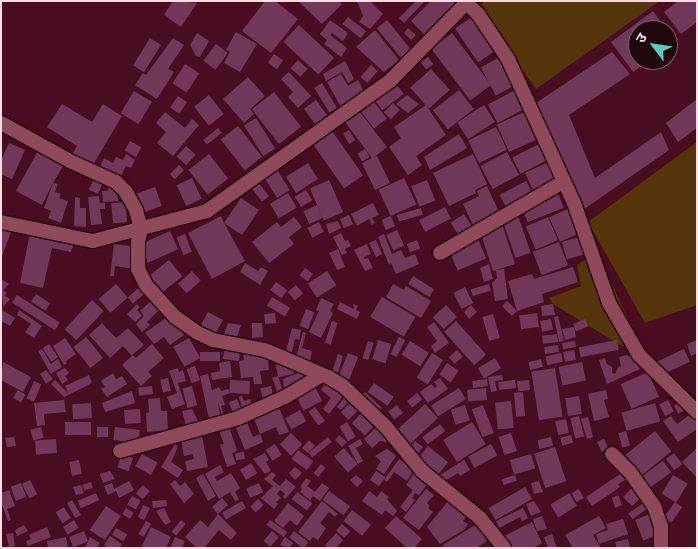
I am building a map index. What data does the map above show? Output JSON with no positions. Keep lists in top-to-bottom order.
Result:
{
  "north": "top left"
}
